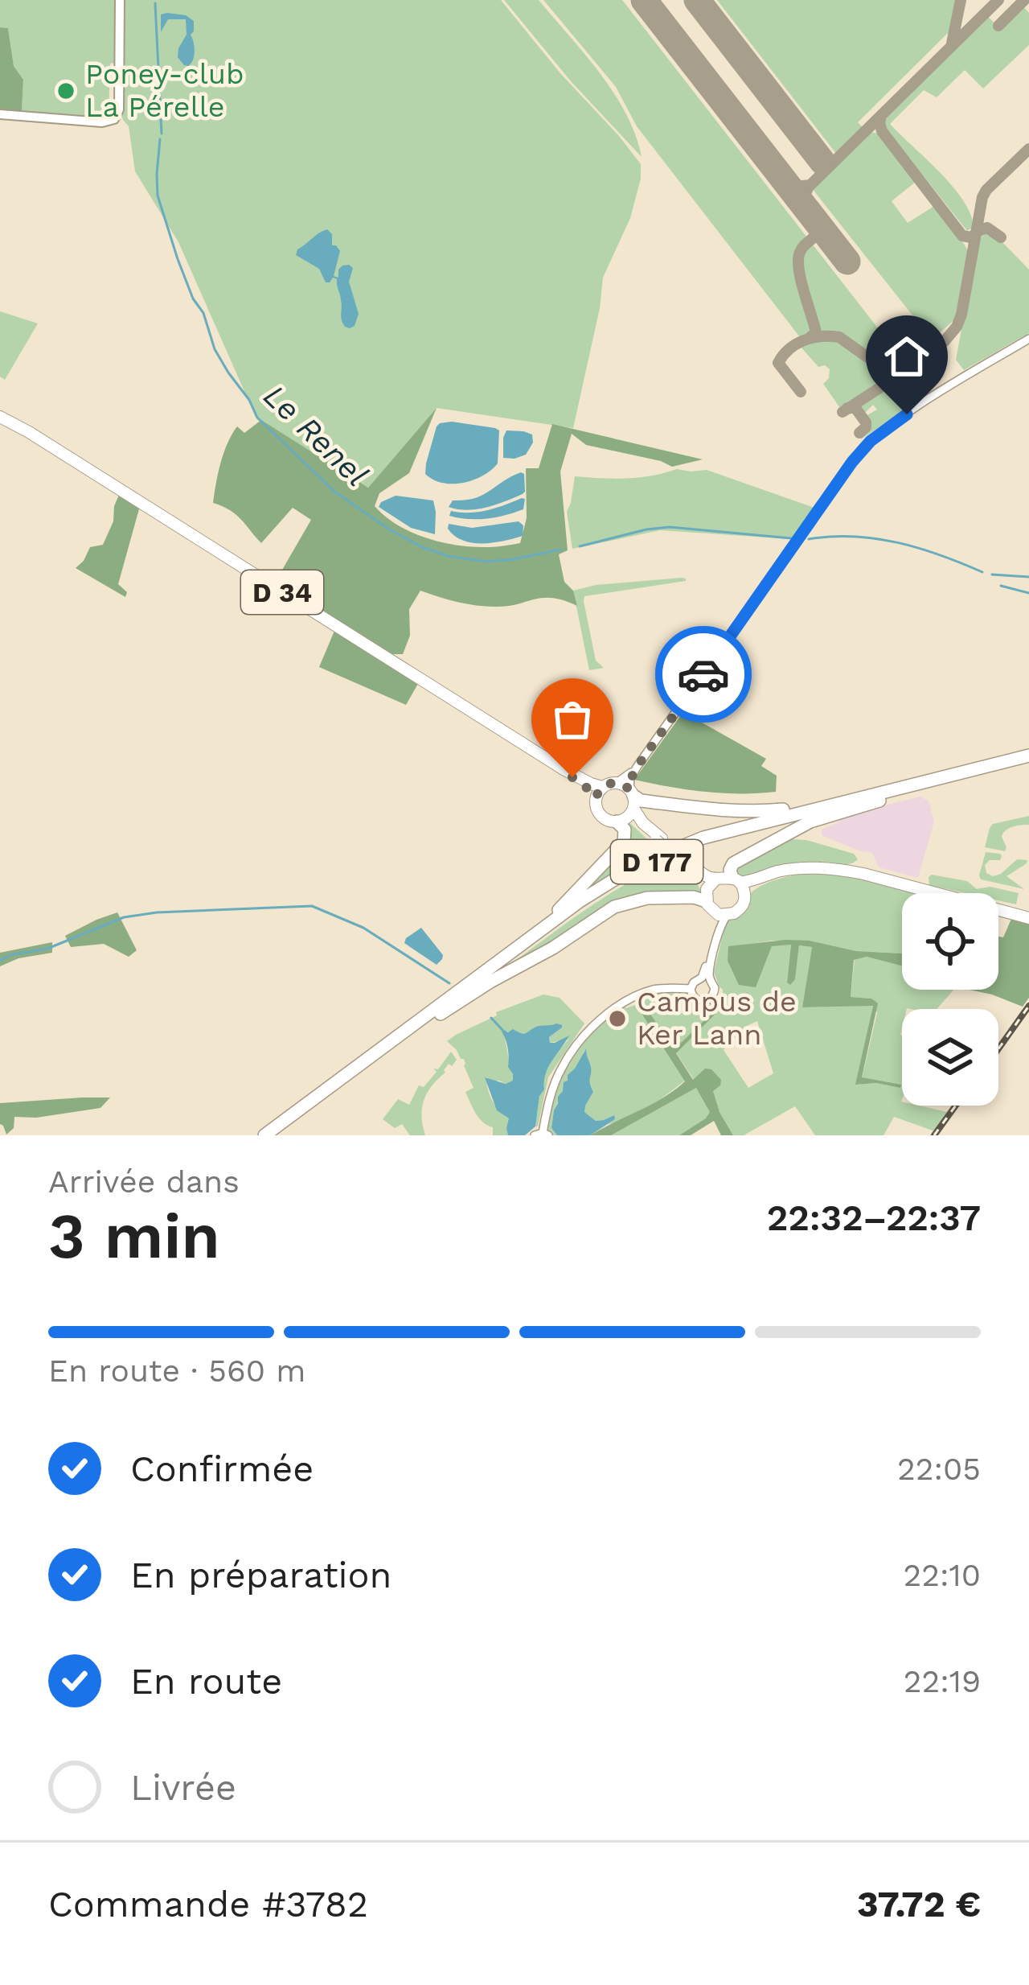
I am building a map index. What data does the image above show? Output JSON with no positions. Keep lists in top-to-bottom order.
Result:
{
  "streets": {
    "highway": ["D 177"],
    "main road": ["D 34"]
  },
  "water": ["Le Renel"],
  "places": ["Poney-club La Pérelle", "Campus de Ker Lann"],
  "page": {
    "heading": ["3 min", "Arrivée dans", "22:32–22:37"],
    "panel": ["Commande #3782", "37.72 €"],
    "bar": "En route · 560 m",
    "list": [
      ["Confirmée", "22:05"],
      ["En préparation", "22:10"],
      ["En route", "22:19"],
      "Livrée"
    ]
  }
}
